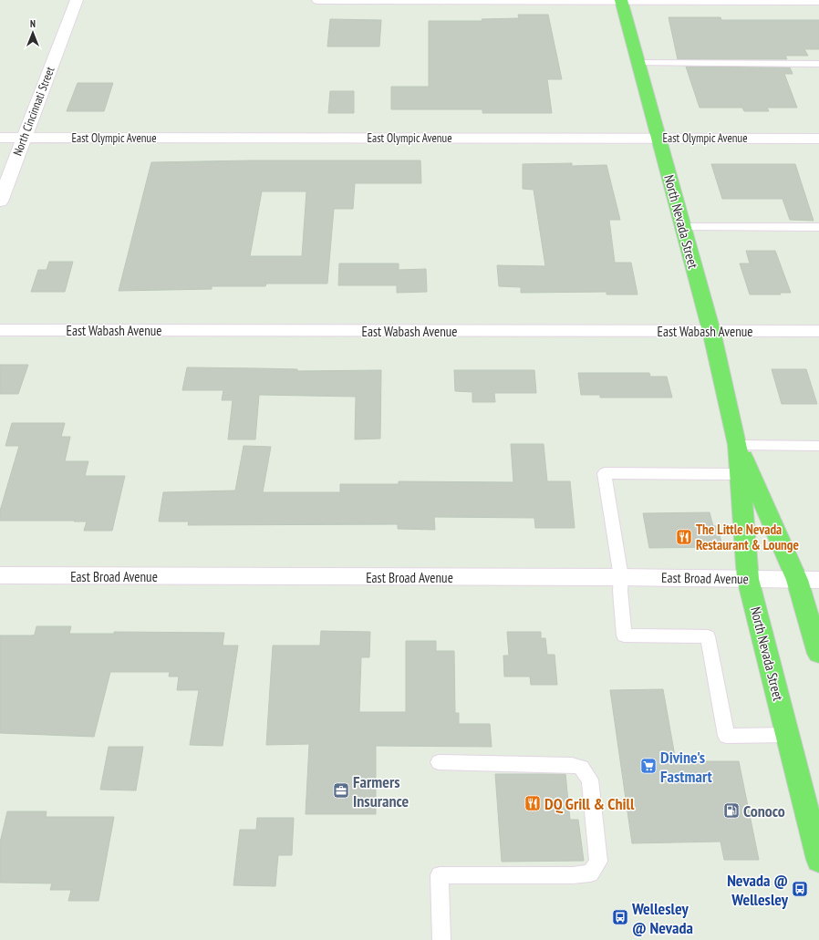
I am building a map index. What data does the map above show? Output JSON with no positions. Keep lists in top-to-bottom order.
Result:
{
  "streets": {
    "main road": ["North Nevada Street"],
    "street": [
      "North Cincinnati Street",
      "East Olympic Avenue",
      "East Wabash Avenue",
      "East Broad Avenue"
    ]
  },
  "crossings": [
    ["North Cincinnati Street", "East Olympic Avenue"],
    ["East Olympic Avenue", "North Nevada Street"],
    ["North Nevada Street", "East Wabash Avenue"],
    ["North Nevada Street", "East Broad Avenue"]
  ],
  "places": {
    "restaurant": ["The Little Nevada Restaurant & Lounge", "DQ Grill & Chill"],
    "supermarket": ["Divine's Fastmart"],
    "office": ["Farmers Insurance"],
    "fuel station": ["Conoco"],
    "bus stop": ["Nevada @ Wellesley", "Wellesley @ Nevada"]
  },
  "north": "top"
}
